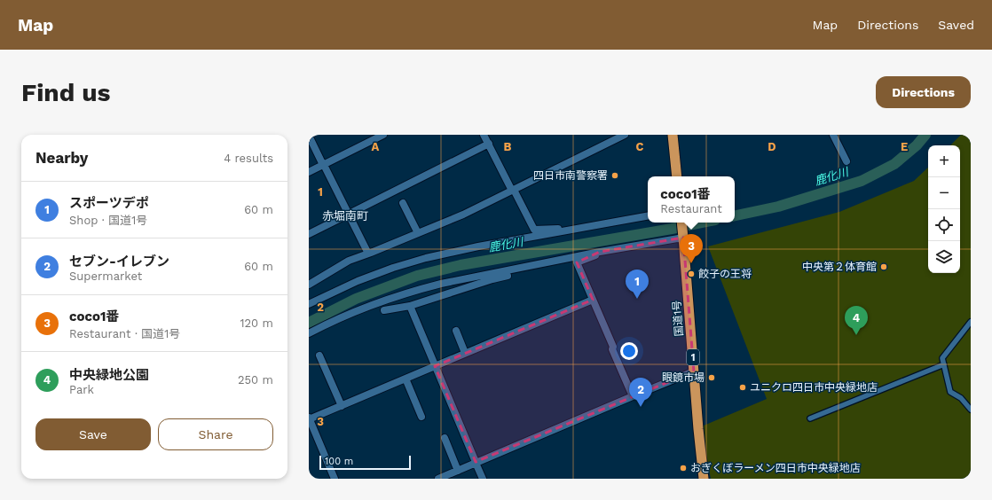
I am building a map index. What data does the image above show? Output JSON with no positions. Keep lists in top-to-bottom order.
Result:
{
  "streets": {
    "highway": ["国道1号", "1"]
  },
  "districts": ["赤堀南町"],
  "water": ["鹿化川"],
  "places": [
    "四日市南警察署",
    "中央第２体育館",
    "餃子の王将",
    "眼鏡市場",
    "ユニクロ四日市中央緑地店",
    "おぎくぼラーメン四日市中央緑地店"
  ],
  "scale_bar": "100 m",
  "page": {
    "header": "Map",
    "nav": ["Map", "Directions", "Saved"],
    "buttons": [
      "Directions",
      ["Save", "Share"]
    ],
    "title": "Find us",
    "heading": ["Nearby", "4 results"],
    "map_buttons": ["+", "−"],
    "popup": ["coco1番", "Restaurant"],
    "list": [
      {
        "mark": "1",
        "name": "スポーツデポ",
        "note": "Shop · 国道1号",
        "value": "60 m"
      },
      {
        "mark": "2",
        "name": "セブン-イレブン",
        "note": "Supermarket",
        "value": "60 m"
      },
      {
        "mark": "3",
        "name": "coco1番",
        "note": "Restaurant · 国道1号",
        "value": "120 m"
      },
      {
        "mark": "4",
        "name": "中央緑地公園",
        "note": "Park",
        "value": "250 m"
      }
    ],
    "pins": [
      "3",
      "1",
      "4",
      "2"
    ],
    "scale": "100 m"
  },
  "grid": {
    "columns": [
      "A",
      "B",
      "C",
      "D",
      "E"
    ],
    "rows": ["1", "2", "3"]
  }
}
